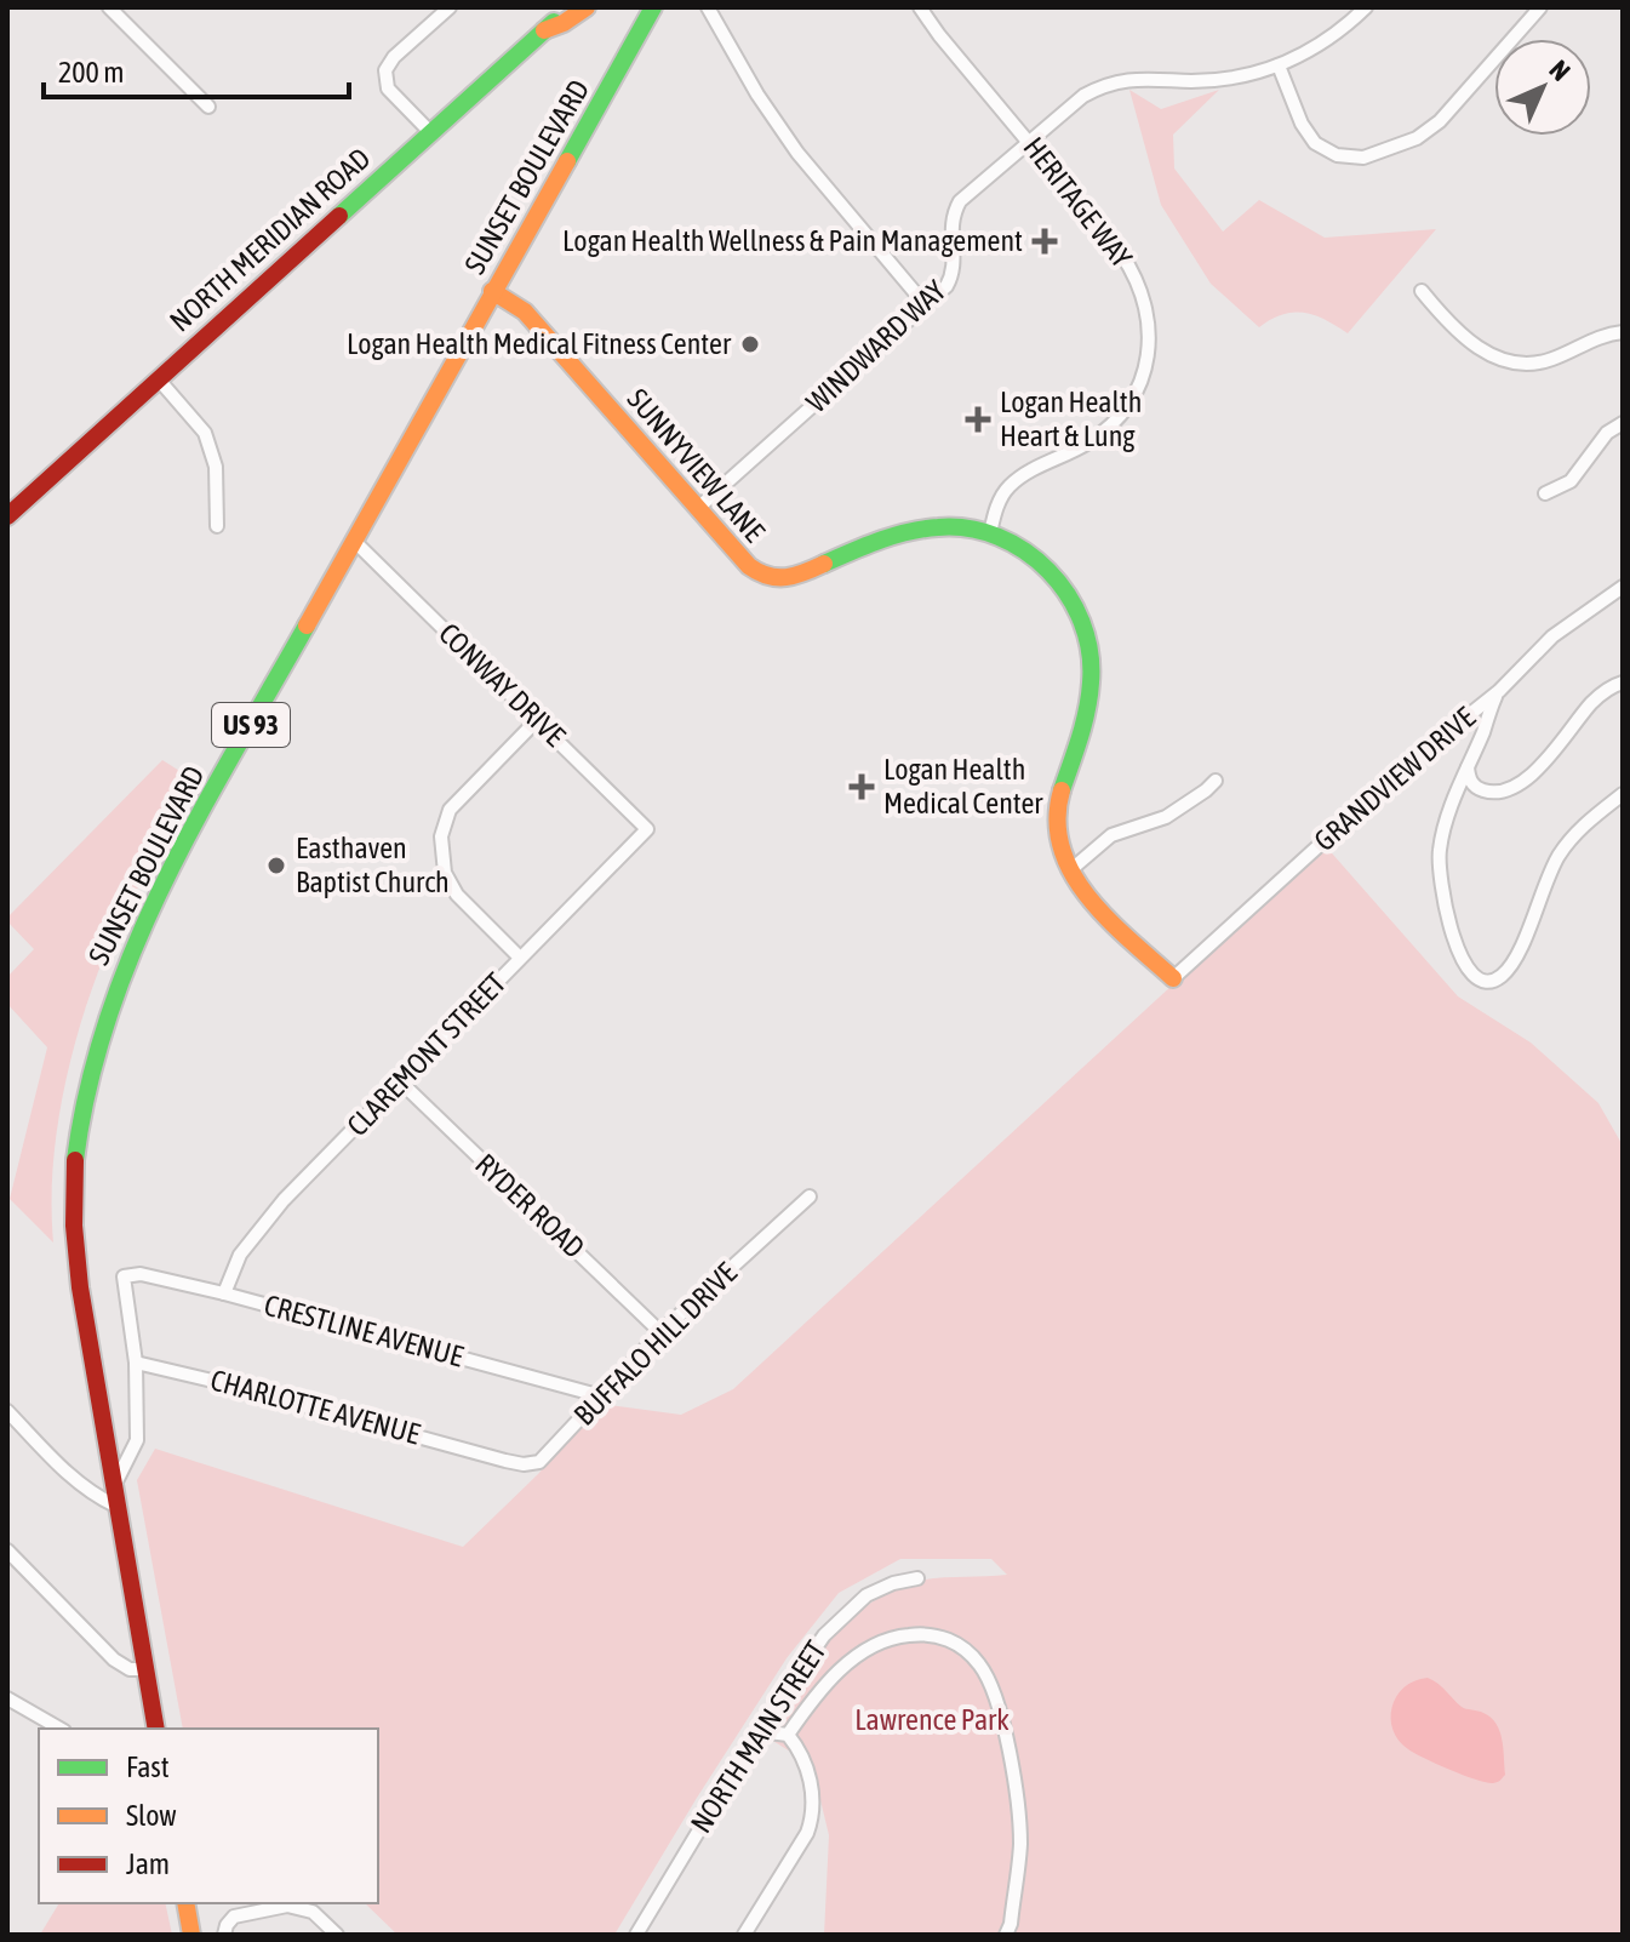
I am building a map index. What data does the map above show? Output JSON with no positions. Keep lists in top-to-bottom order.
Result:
{
  "streets": {
    "main road": [
      "SUNSET BOULEVARD",
      "NORTH MERIDIAN ROAD",
      "SUNNYVIEW LANE",
      "US 93"
    ],
    "street": [
      "HERITAGE WAY",
      "WINDWARD WAY",
      "CONWAY DRIVE",
      "GRANDVIEW DRIVE",
      "CLAREMONT STREET",
      "RYDER ROAD",
      "CRESTLINE AVENUE",
      "BUFFALO HILL DRIVE",
      "CHARLOTTE AVENUE",
      "NORTH MAIN STREET"
    ]
  },
  "crossings": [
    ["SUNSET BOULEVARD", "SUNNYVIEW LANE"],
    ["SUNSET BOULEVARD", "CONWAY DRIVE"],
    ["HERITAGE WAY", "WINDWARD WAY"],
    ["HERITAGE WAY", "SUNNYVIEW LANE"],
    ["WINDWARD WAY", "SUNNYVIEW LANE"],
    ["SUNNYVIEW LANE", "GRANDVIEW DRIVE"],
    ["CONWAY DRIVE", "CLAREMONT STREET"],
    ["CLAREMONT STREET", "RYDER ROAD"],
    ["CLAREMONT STREET", "CRESTLINE AVENUE"],
    ["RYDER ROAD", "BUFFALO HILL DRIVE"],
    ["CRESTLINE AVENUE", "BUFFALO HILL DRIVE"],
    ["CRESTLINE AVENUE", "CHARLOTTE AVENUE"],
    ["BUFFALO HILL DRIVE", "CHARLOTTE AVENUE"]
  ],
  "parks": ["Lawrence Park"],
  "places": {
    "health": ["Logan Health Wellness & Pain Management", "Logan Health Heart & Lung", "Logan Health Medical Center"],
    "other": ["Logan Health Medical Fitness Center", "Easthaven Baptist Church"]
  },
  "legend": ["Fast", "Slow", "Jam"],
  "scale_bar": "200 m",
  "north": "top right"
}
